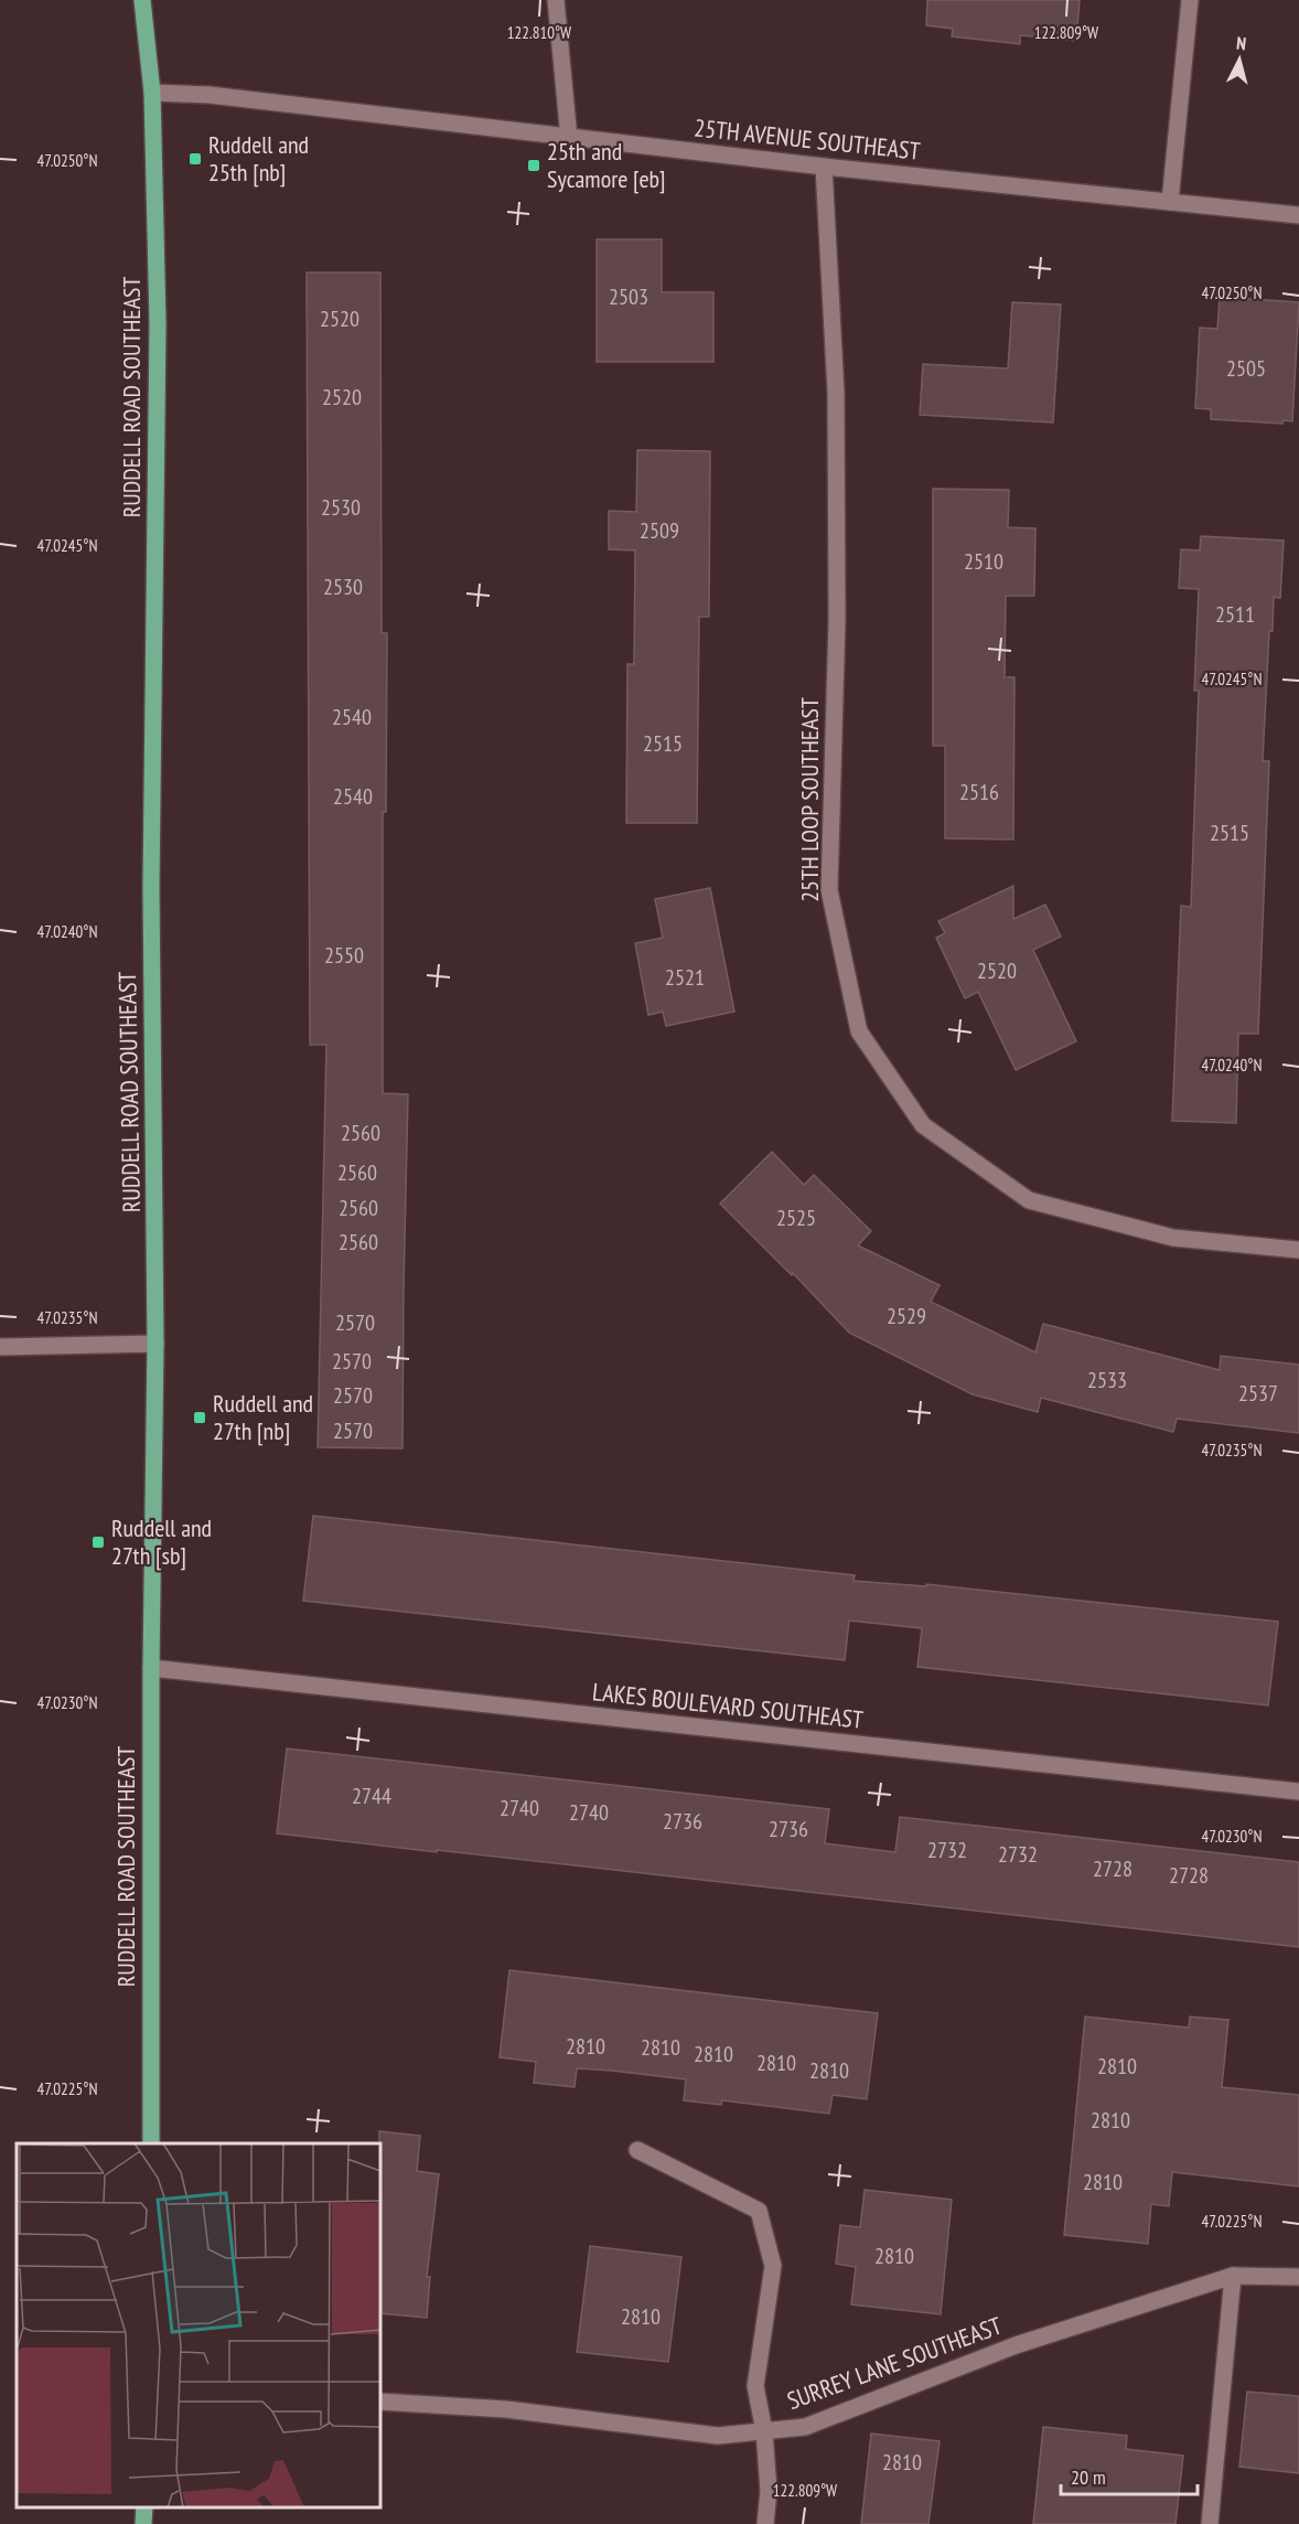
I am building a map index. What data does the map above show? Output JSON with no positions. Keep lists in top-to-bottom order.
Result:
{
  "streets": {
    "main road": ["RUDDELL ROAD SOUTHEAST"],
    "street": [
      "25TH AVENUE SOUTHEAST",
      "25TH LOOP SOUTHEAST",
      "LAKES BOULEVARD SOUTHEAST",
      "SURREY LANE SOUTHEAST"
    ]
  },
  "crossings": [
    ["25TH AVENUE SOUTHEAST", "RUDDELL ROAD SOUTHEAST"],
    ["25TH AVENUE SOUTHEAST", "25TH LOOP SOUTHEAST"],
    ["RUDDELL ROAD SOUTHEAST", "LAKES BOULEVARD SOUTHEAST"]
  ],
  "places": {
    "transit": [
      "Ruddell and 25th [nb]",
      "25th and Sycamore [eb]",
      "Ruddell and 27th [nb]",
      "Ruddell and 27th [sb]"
    ]
  },
  "house_numbers": [
    "2503",
    "2520",
    "2505",
    "2520",
    "2530",
    "2509",
    "2510",
    "2530",
    "2511",
    "2540",
    "2515",
    "2516",
    "2540",
    "2515",
    "2550",
    "2520",
    "2521",
    "2560",
    "2560",
    "2560",
    "2525",
    "2560",
    "2529",
    "2570",
    "2570",
    "2533",
    "2537",
    "2570",
    "2570",
    "2744",
    "2740",
    "2740",
    "2736",
    "2736",
    "2732",
    "2732",
    "2728",
    "2728",
    "2810",
    "2810",
    "2810",
    "2810",
    "2810",
    "2810",
    "2810",
    "2810",
    "2810",
    "2810",
    "2810"
  ],
  "scale_bar": "20 m",
  "north": "top",
  "coordinates": [
    "122.810°W",
    "122.809°W",
    "47.0250°N",
    "47.0245°N",
    "47.0240°N",
    "47.0235°N",
    "47.0230°N",
    "47.0225°N"
  ]
}
